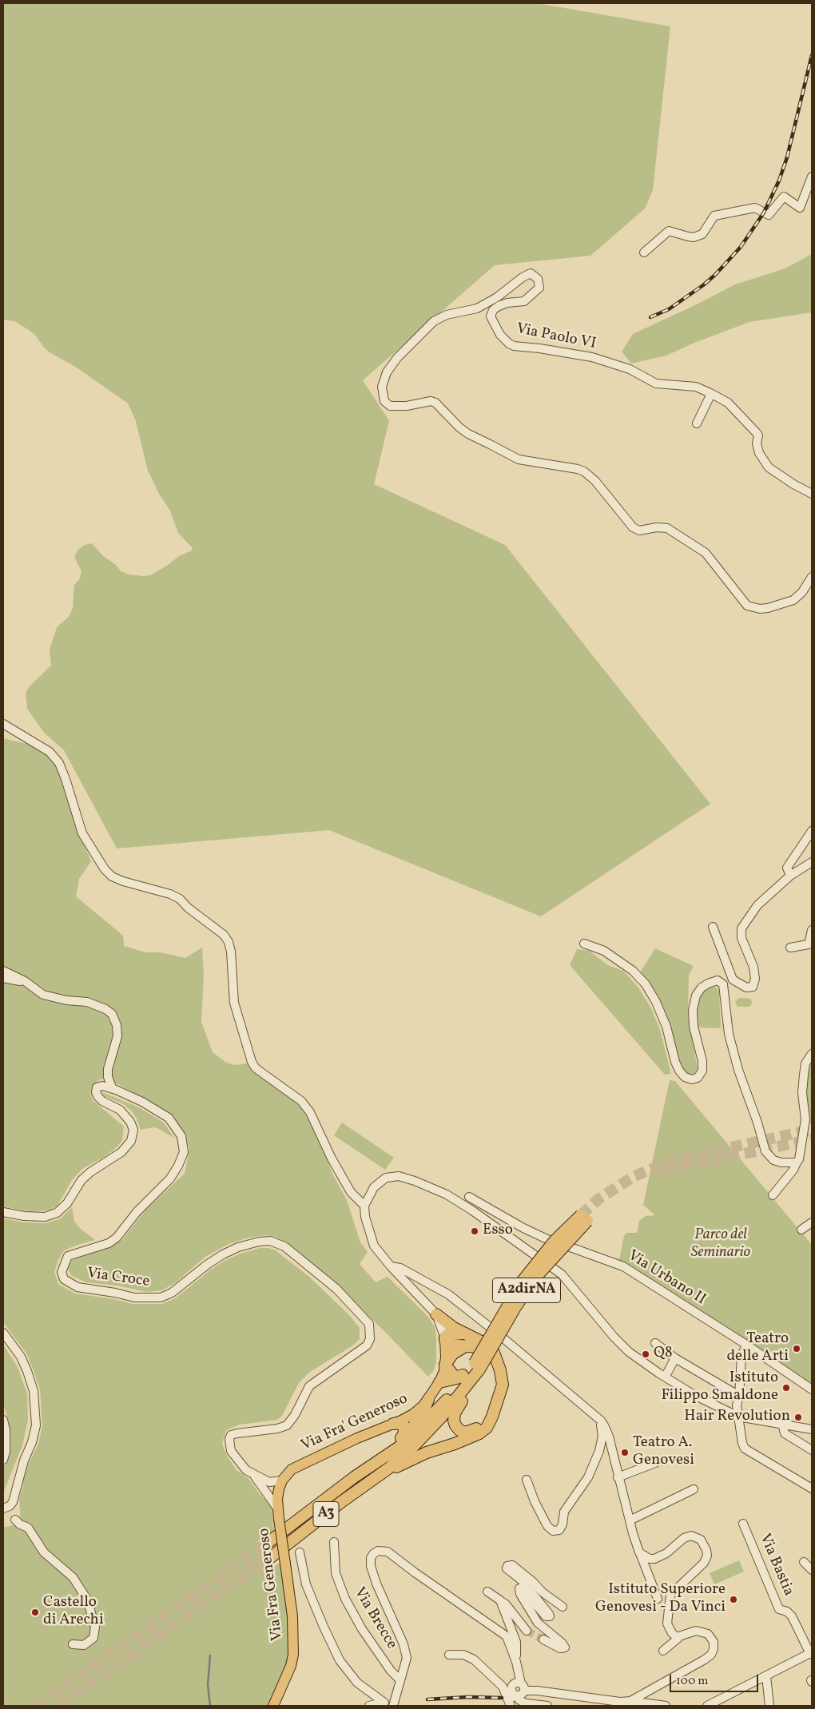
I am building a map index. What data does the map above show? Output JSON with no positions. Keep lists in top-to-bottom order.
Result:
{
  "streets": {
    "highway": ["A2dirNA", "A3"],
    "main road": ["Via Fra' Generoso", "Via Fra Generoso"],
    "street": [
      "Via Paolo VI",
      "Via Croce",
      "Via Urbano II",
      "Via Bastia",
      "Via Brecce"
    ]
  },
  "crossings": [
    ["Via Croce", "Via Fra' Generoso"],
    ["Via Croce", "Via Fra Generoso"],
    ["A2dirNA", "A3"],
    ["Via Fra' Generoso", "Via Fra Generoso"]
  ],
  "parks": ["Parco del Seminario"],
  "places": [
    "Esso",
    "Teatro delle Arti",
    "Q8",
    "Istituto Filippo Smaldone",
    "Hair Revolution",
    "Teatro A. Genovesi",
    "Istituto Superiore Genovesi - Da Vinci",
    "Castello di Arechi"
  ],
  "scale_bar": "100 m"
}
